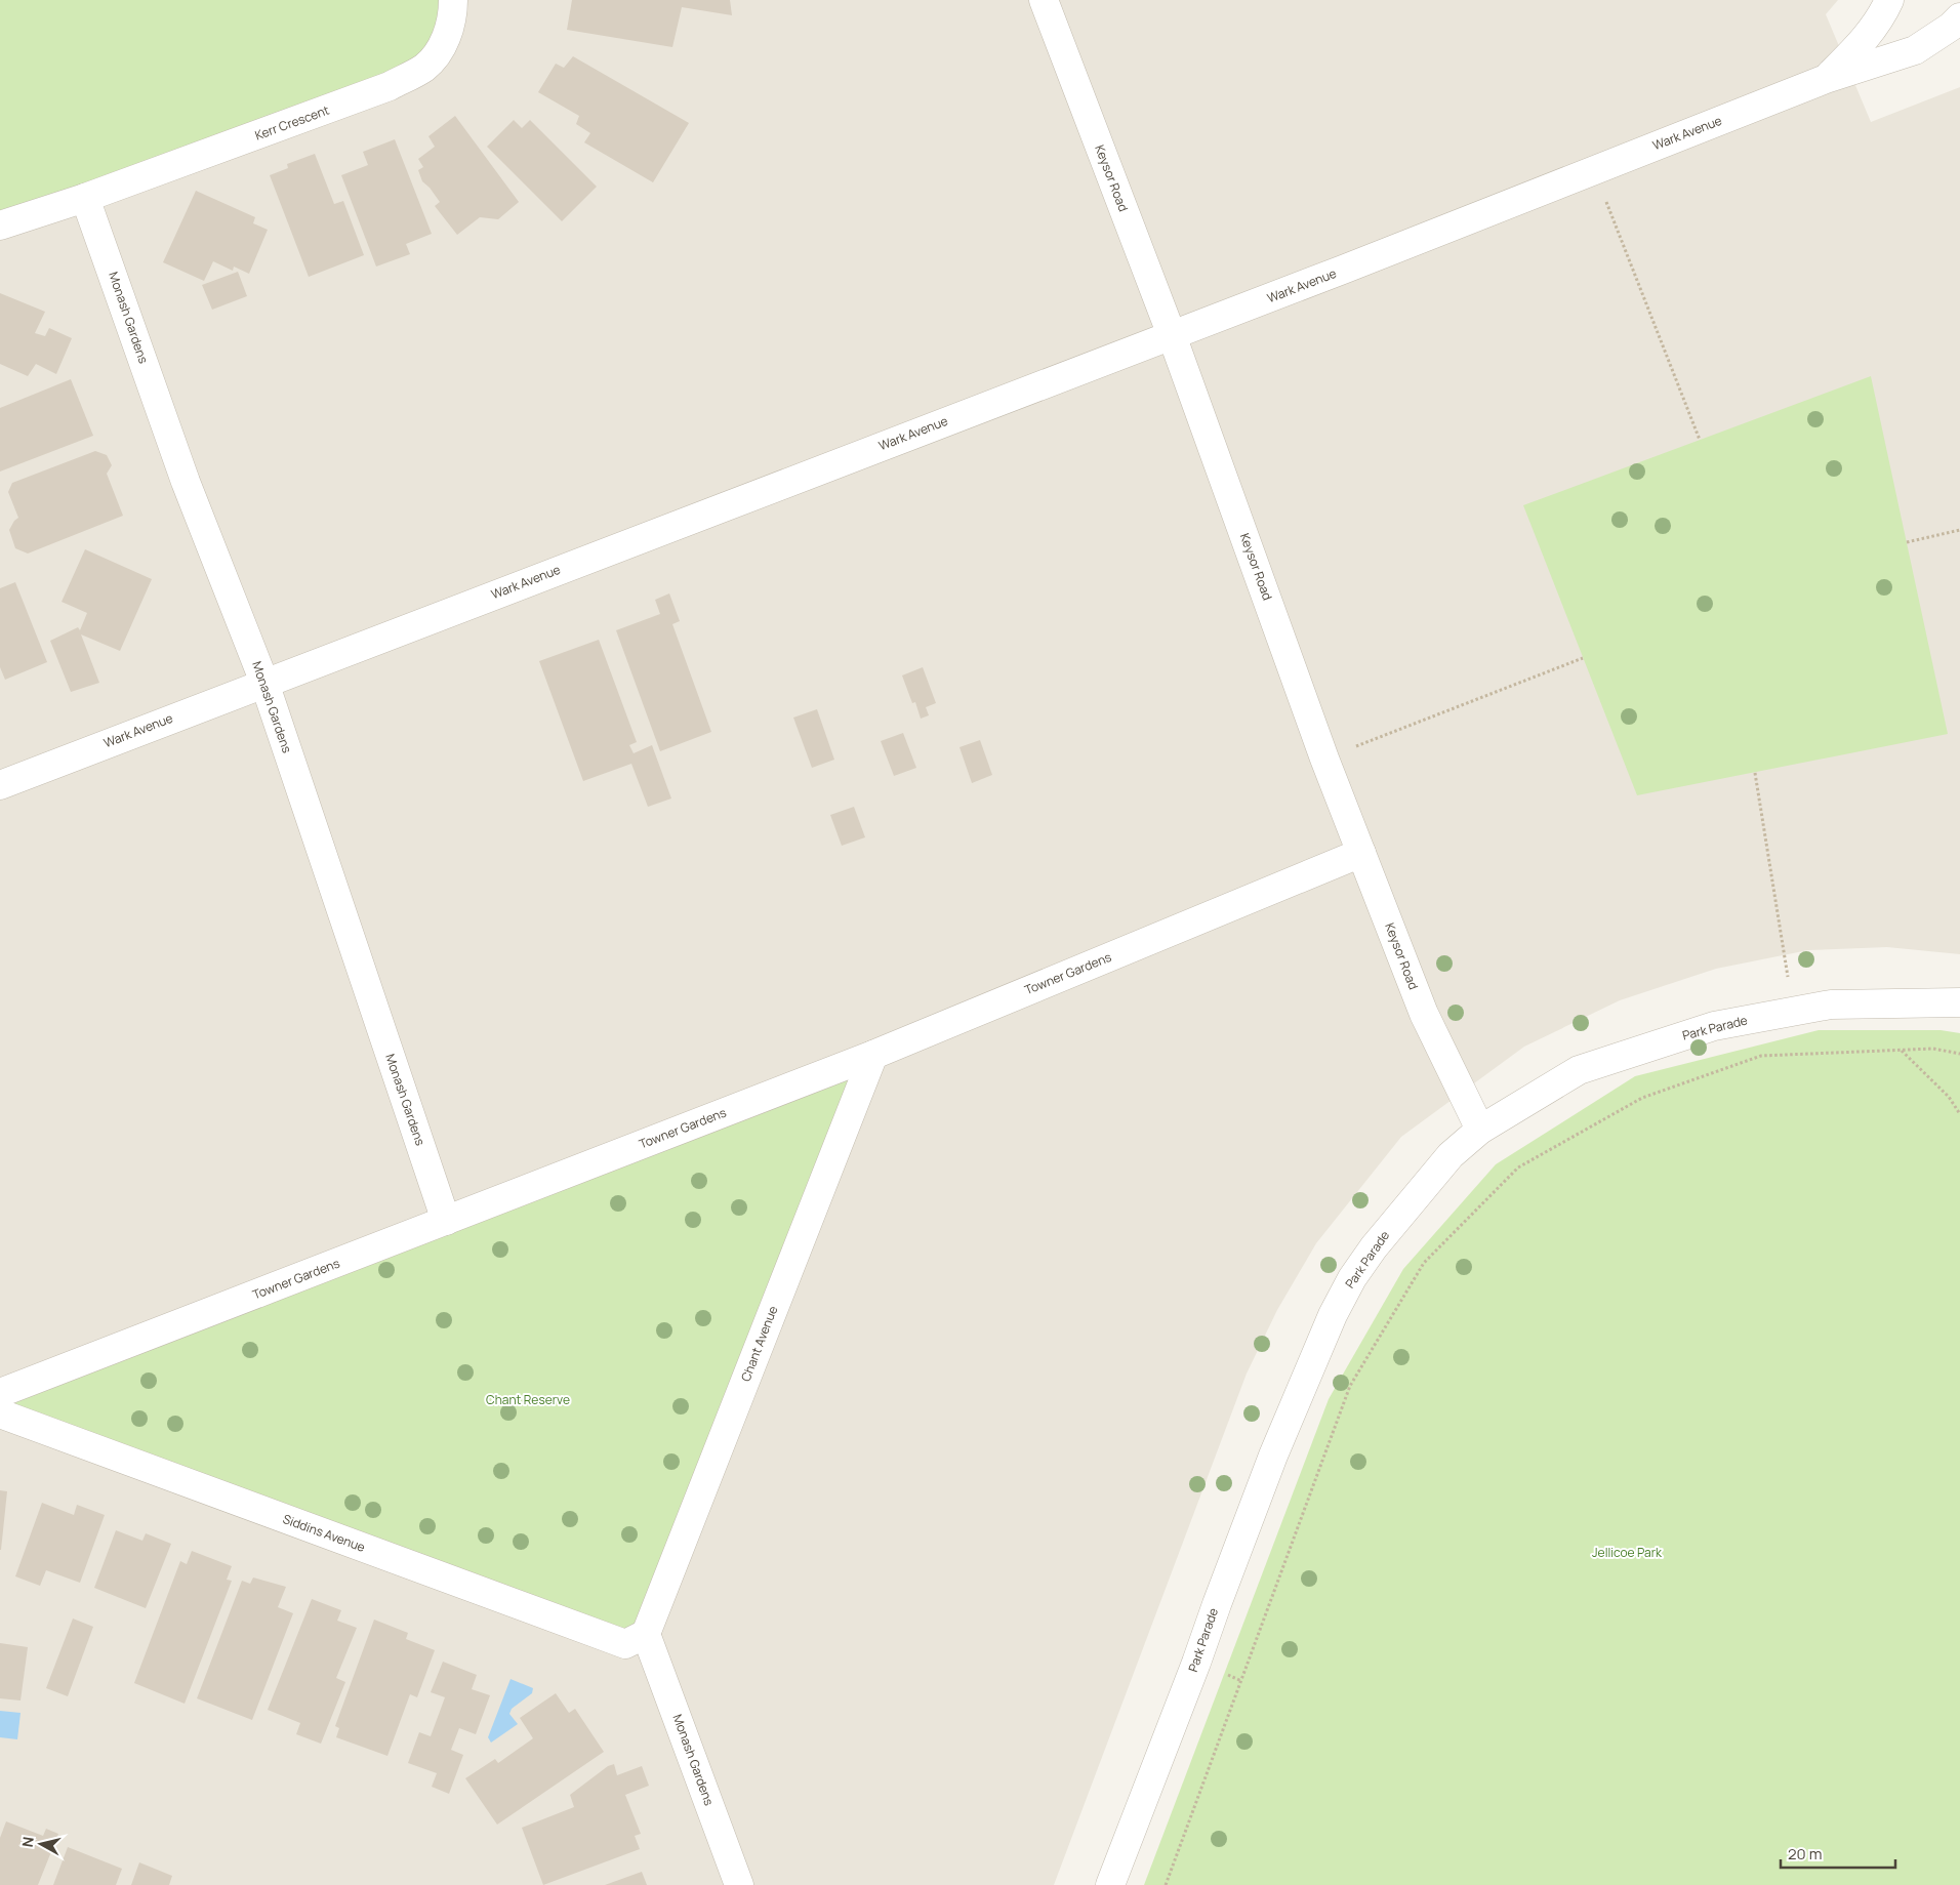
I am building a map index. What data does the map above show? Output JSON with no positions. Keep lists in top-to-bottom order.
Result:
{
  "streets": {
    "street": [
      "Kerr Crescent",
      "Wark Avenue",
      "Keysor Road",
      "Monash Gardens",
      "Towner Gardens",
      "Park Parade",
      "Chant Avenue",
      "Siddins Avenue"
    ]
  },
  "crossings": [
    ["Kerr Crescent", "Monash Gardens"],
    ["Wark Avenue", "Keysor Road"],
    ["Wark Avenue", "Monash Gardens"],
    ["Keysor Road", "Towner Gardens"],
    ["Keysor Road", "Park Parade"],
    ["Monash Gardens", "Towner Gardens"],
    ["Monash Gardens", "Chant Avenue"],
    ["Monash Gardens", "Siddins Avenue"],
    ["Towner Gardens", "Chant Avenue"],
    ["Chant Avenue", "Siddins Avenue"]
  ],
  "parks": ["Chant Reserve", "Jellicoe Park"],
  "scale_bar": "20 m",
  "north": "left"
}
